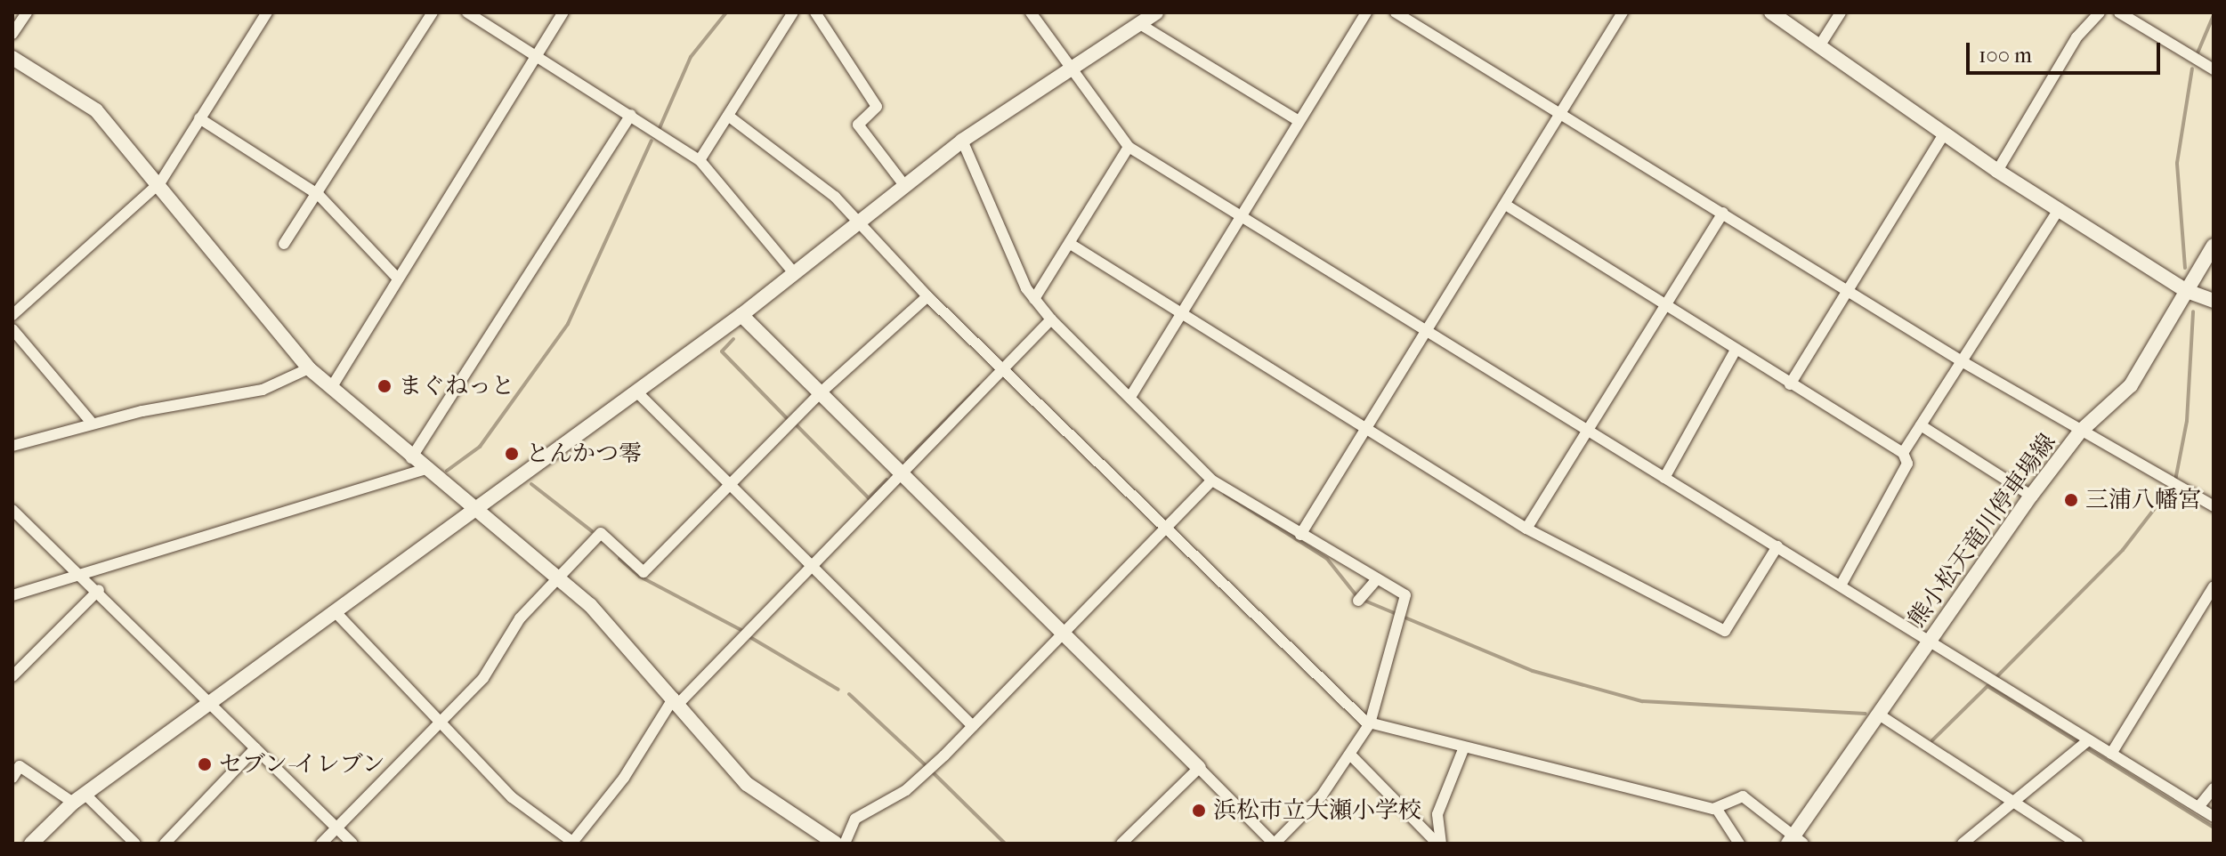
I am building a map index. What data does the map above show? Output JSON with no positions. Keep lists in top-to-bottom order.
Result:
{
  "streets": {
    "street": ["熊小松天竜川停車場線"]
  },
  "places": [
    "まぐねっと",
    "とんかつ零",
    "三浦八幡宮",
    "セブン-イレブン",
    "浜松市立大瀬小学校"
  ],
  "scale_bar": "100 m"
}
